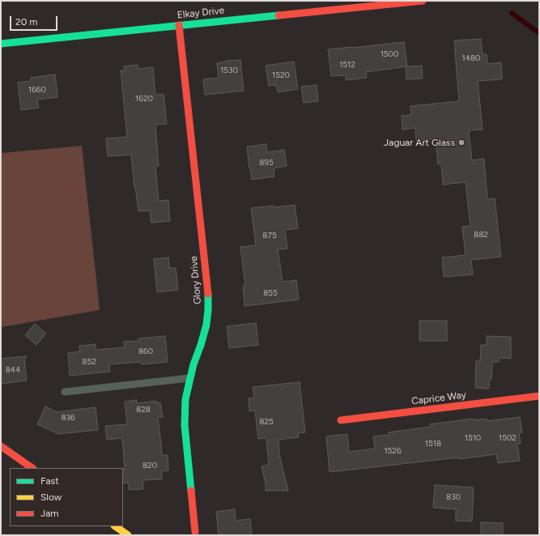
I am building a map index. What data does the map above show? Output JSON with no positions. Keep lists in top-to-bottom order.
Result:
{
  "streets": {
    "street": ["Elkay Drive", "Glory Drive", "Caprice Way"]
  },
  "crossings": [
    ["Elkay Drive", "Glory Drive"]
  ],
  "places": ["Jaguar Art Glass"],
  "house_numbers": [
    "1500",
    "1480",
    "1512",
    "1530",
    "1520",
    "1660",
    "1620",
    "895",
    "882",
    "875",
    "855",
    "860",
    "852",
    "844",
    "828",
    "836",
    "825",
    "1510",
    "1502",
    "1518",
    "1526",
    "820",
    "830"
  ],
  "legend": ["Fast", "Slow", "Jam"],
  "scale_bar": "20 m"
}
